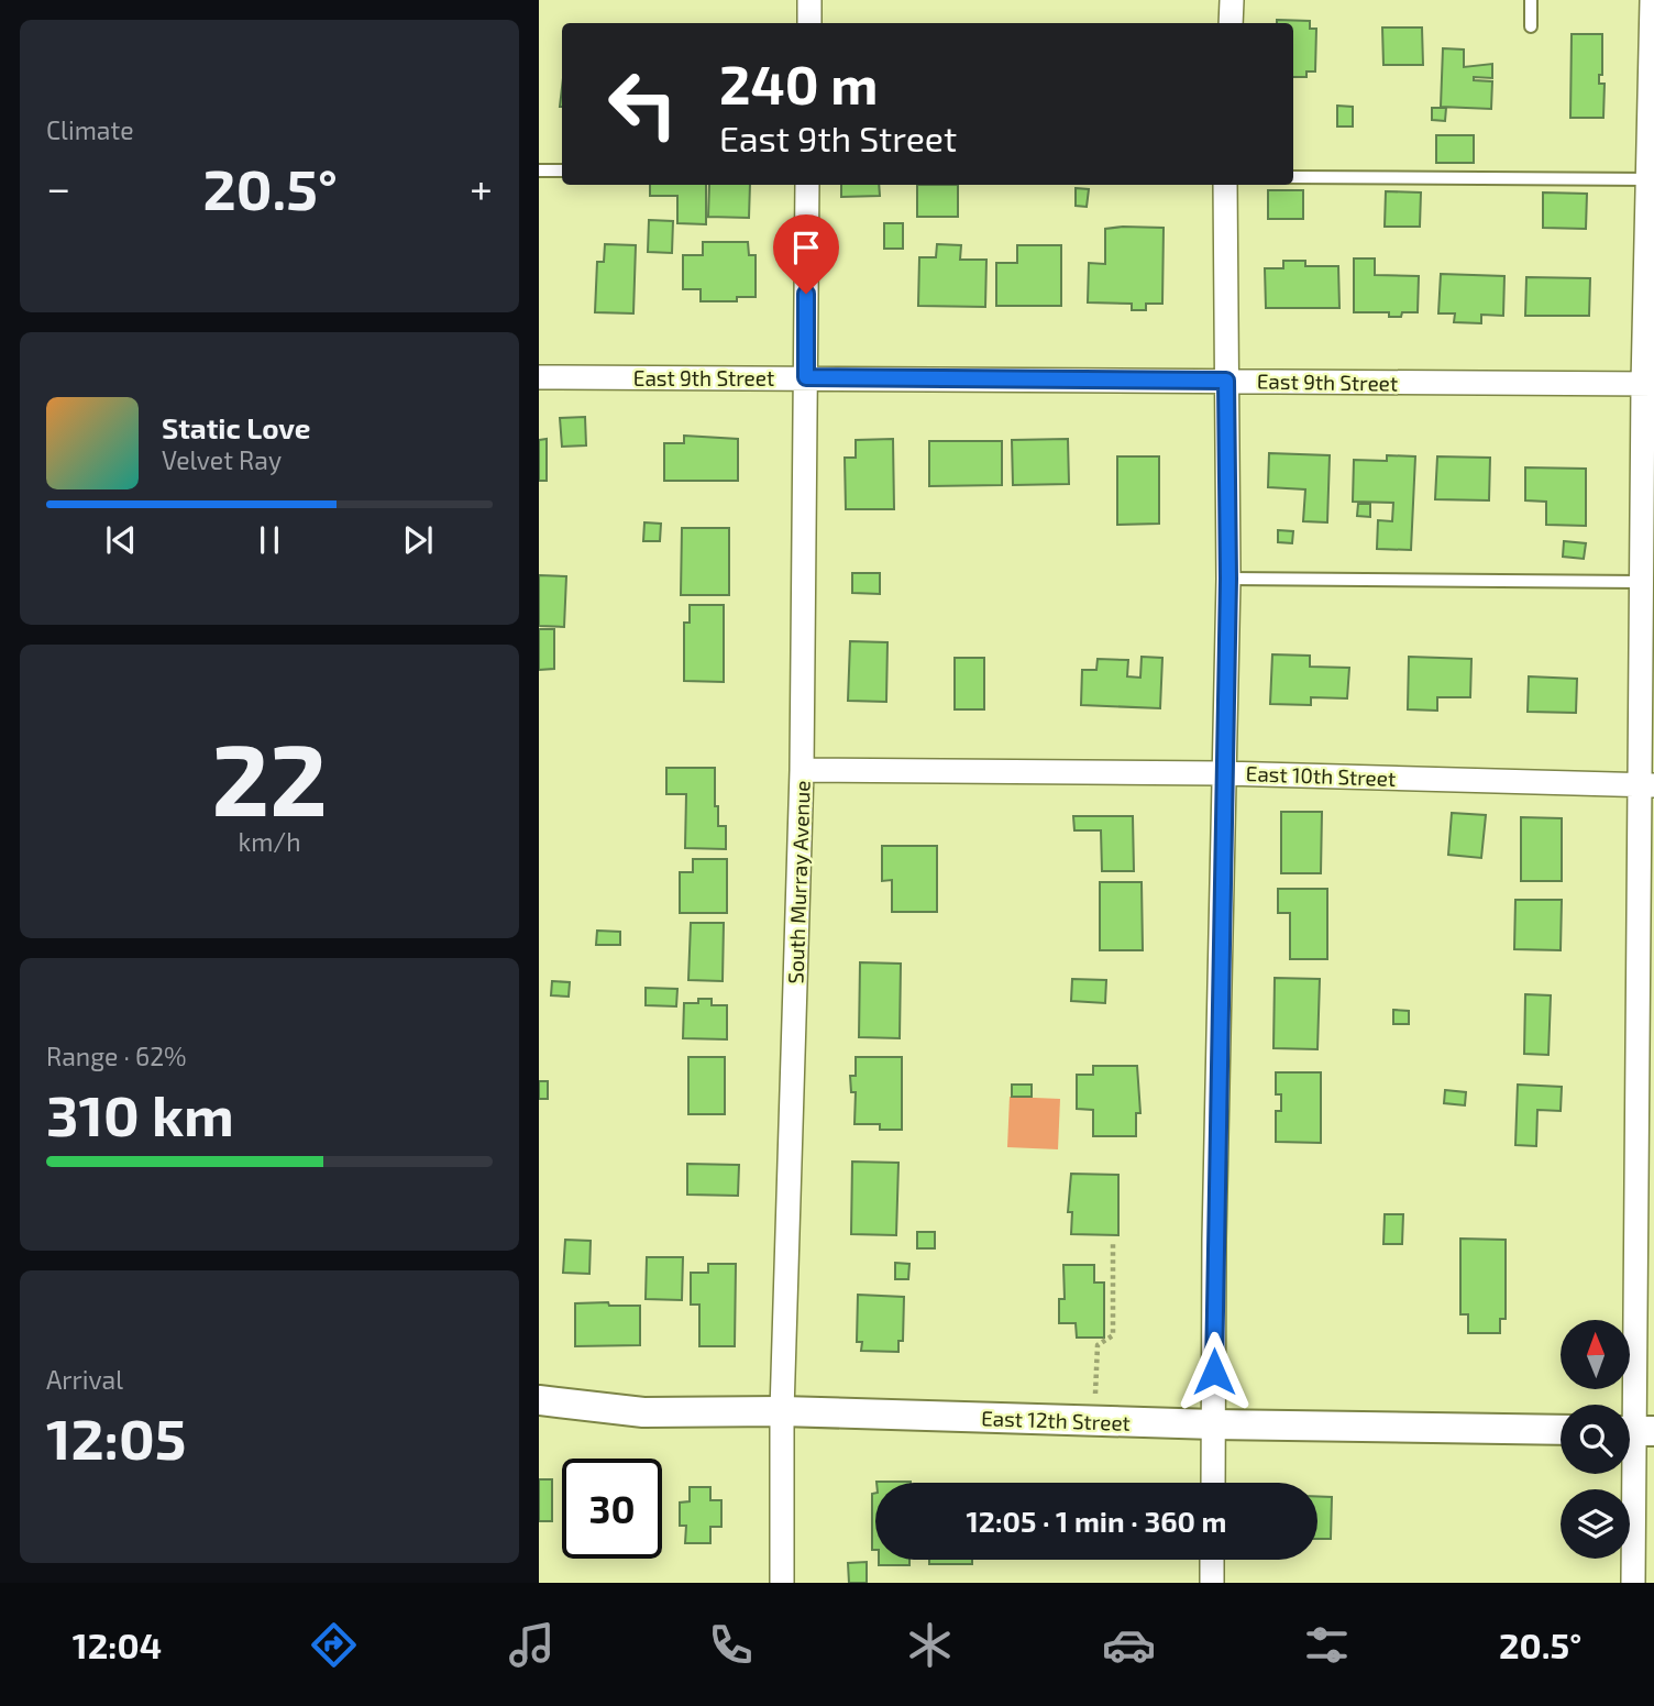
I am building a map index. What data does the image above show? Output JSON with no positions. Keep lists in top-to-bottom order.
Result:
{
  "streets": {
    "street": [
      "East 9th Street",
      "East 10th Street",
      "South Murray Avenue",
      "East 12th Street"
    ]
  },
  "crossings": [
    ["East 9th Street", "South Murray Avenue"],
    ["East 10th Street", "South Murray Avenue"],
    ["South Murray Avenue", "East 12th Street"]
  ],
  "north": "top",
  "page": {
    "tile": [
      "Climate",
      ["22", "km/h"],
      ["Range · 62%", "310 km"],
      ["Arrival", "12:05"]
    ],
    "turn": ["240 m", "East 9th Street"],
    "heat": ["−", "20.5°", "+"],
    "song": ["Static Love", "Velvet Ray"],
    "limit": "30",
    "trip": "12:05 · 1 min · 360 m",
    "tabs": ["12:04", "20.5°"]
  }
}
